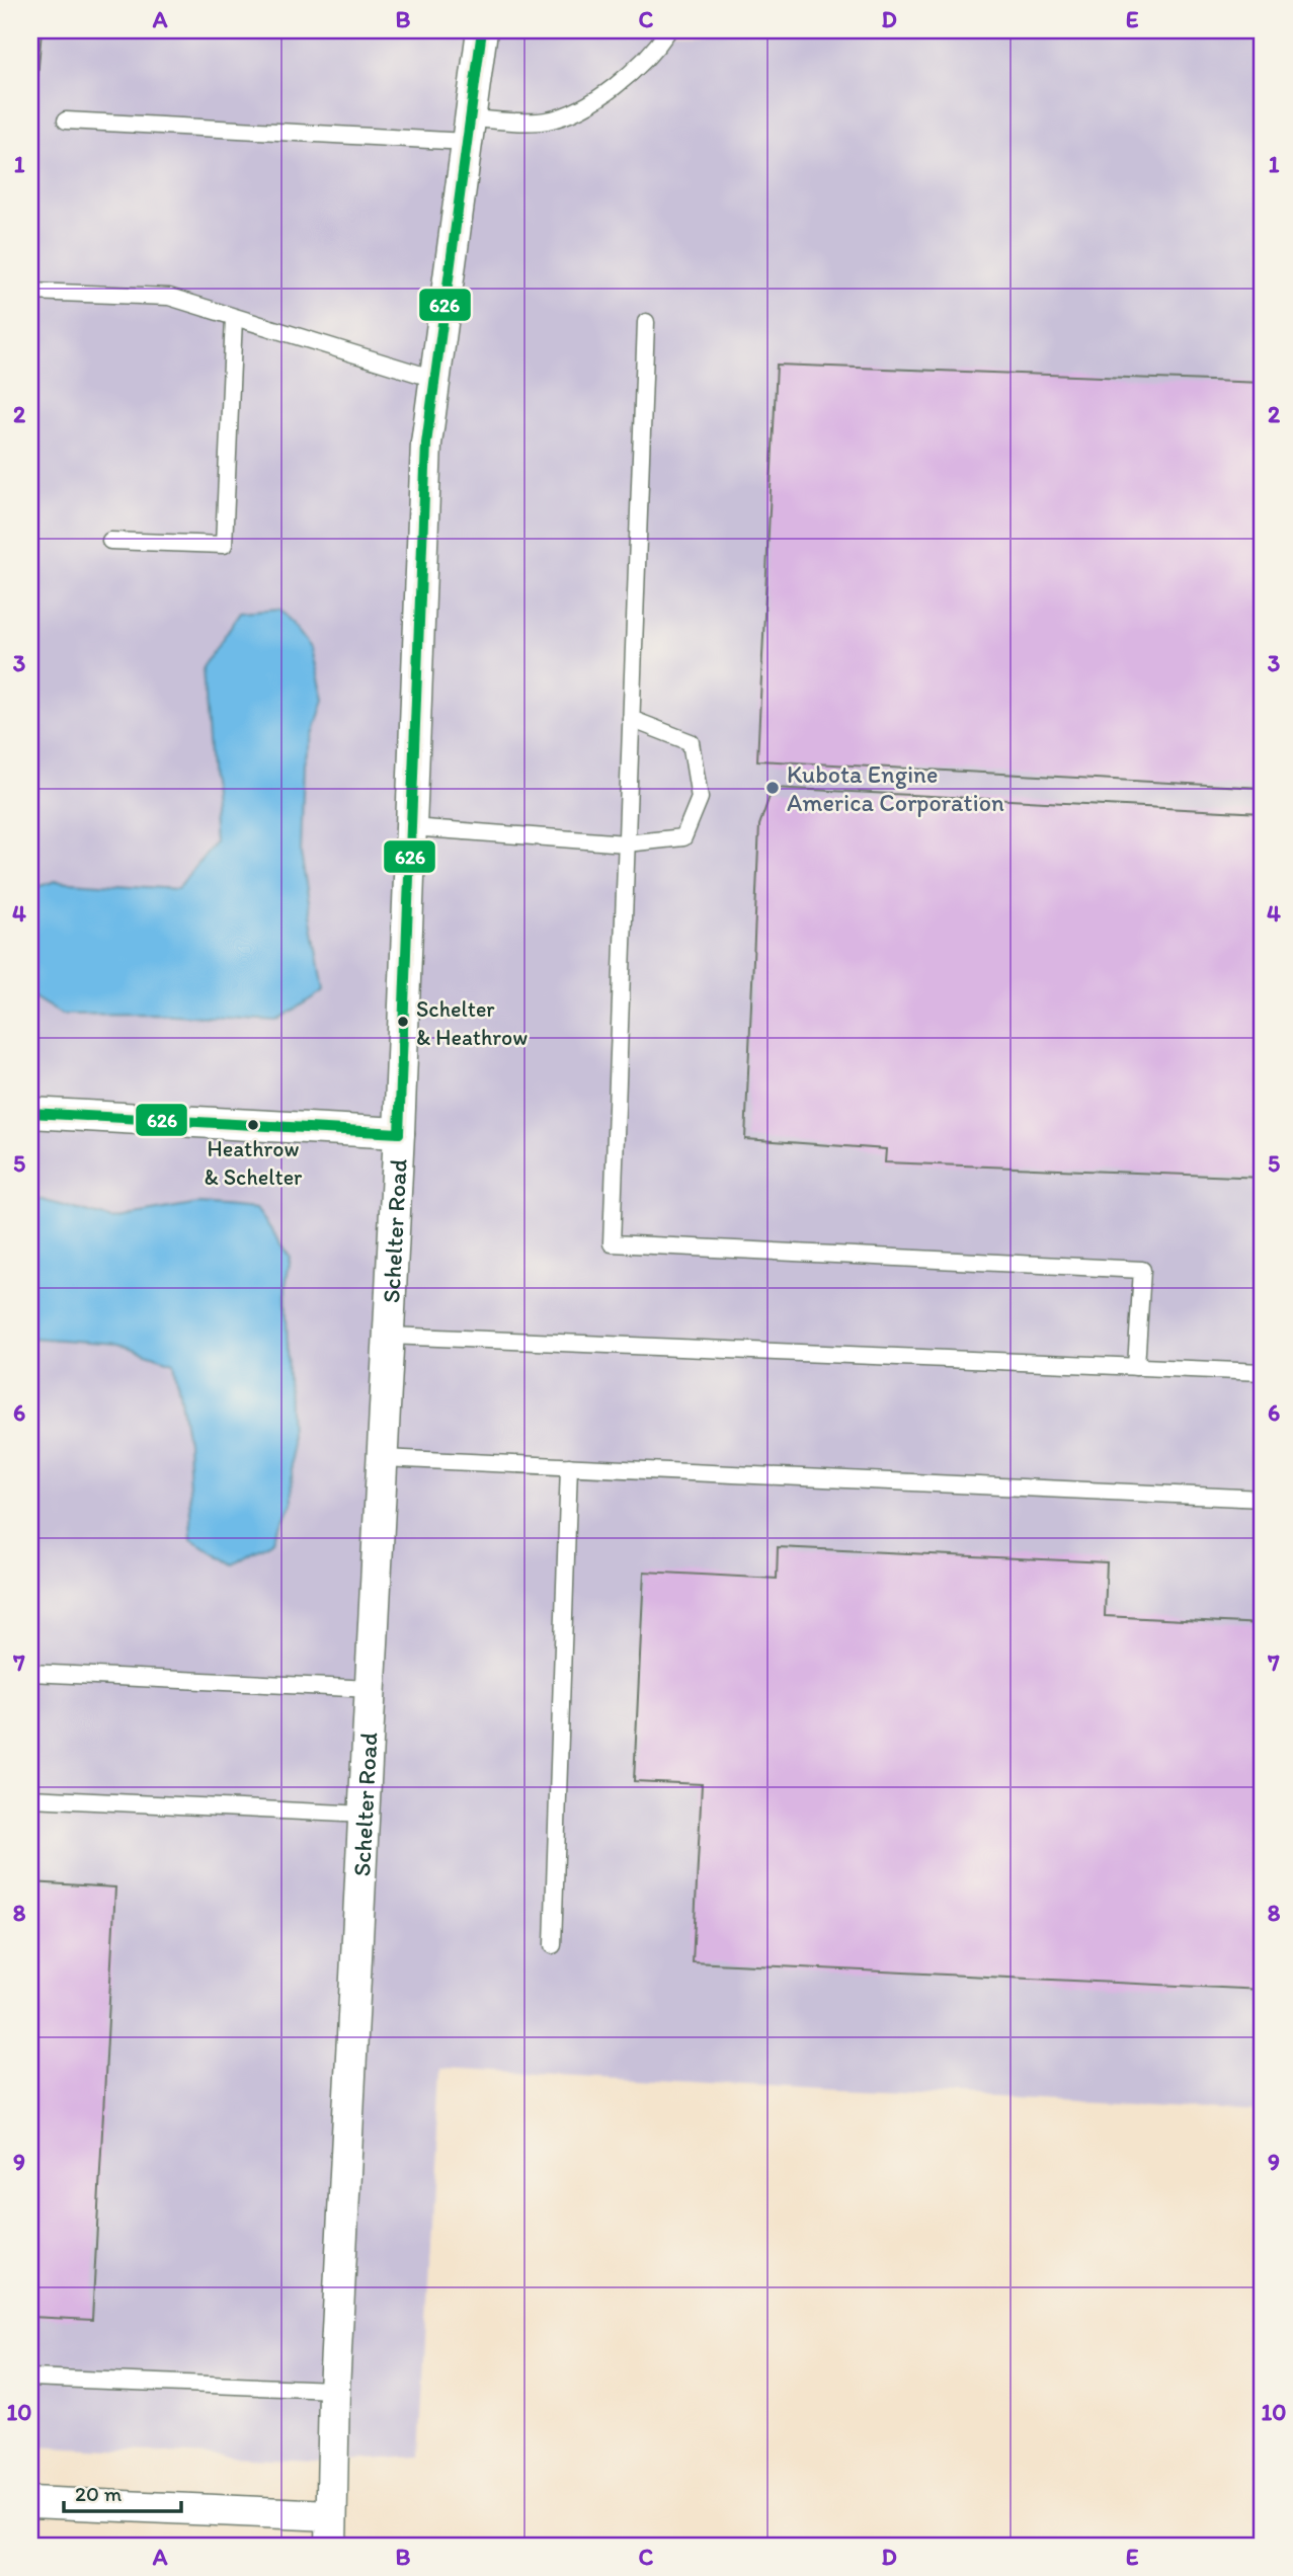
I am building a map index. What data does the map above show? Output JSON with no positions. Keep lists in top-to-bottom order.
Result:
{
  "streets": {
    "street": ["Schelter Road"]
  },
  "places": ["Kubota Engine America Corporation", "Schelter & Heathrow", "Heathrow & Schelter"],
  "lines": ["transit line 626"],
  "scale_bar": "20 m",
  "grid": {
    "columns": [
      "A",
      "B",
      "C",
      "D",
      "E"
    ],
    "rows": [
      "1",
      "2",
      "3",
      "4",
      "5",
      "6",
      "7",
      "8",
      "9",
      "10"
    ]
  }
}
